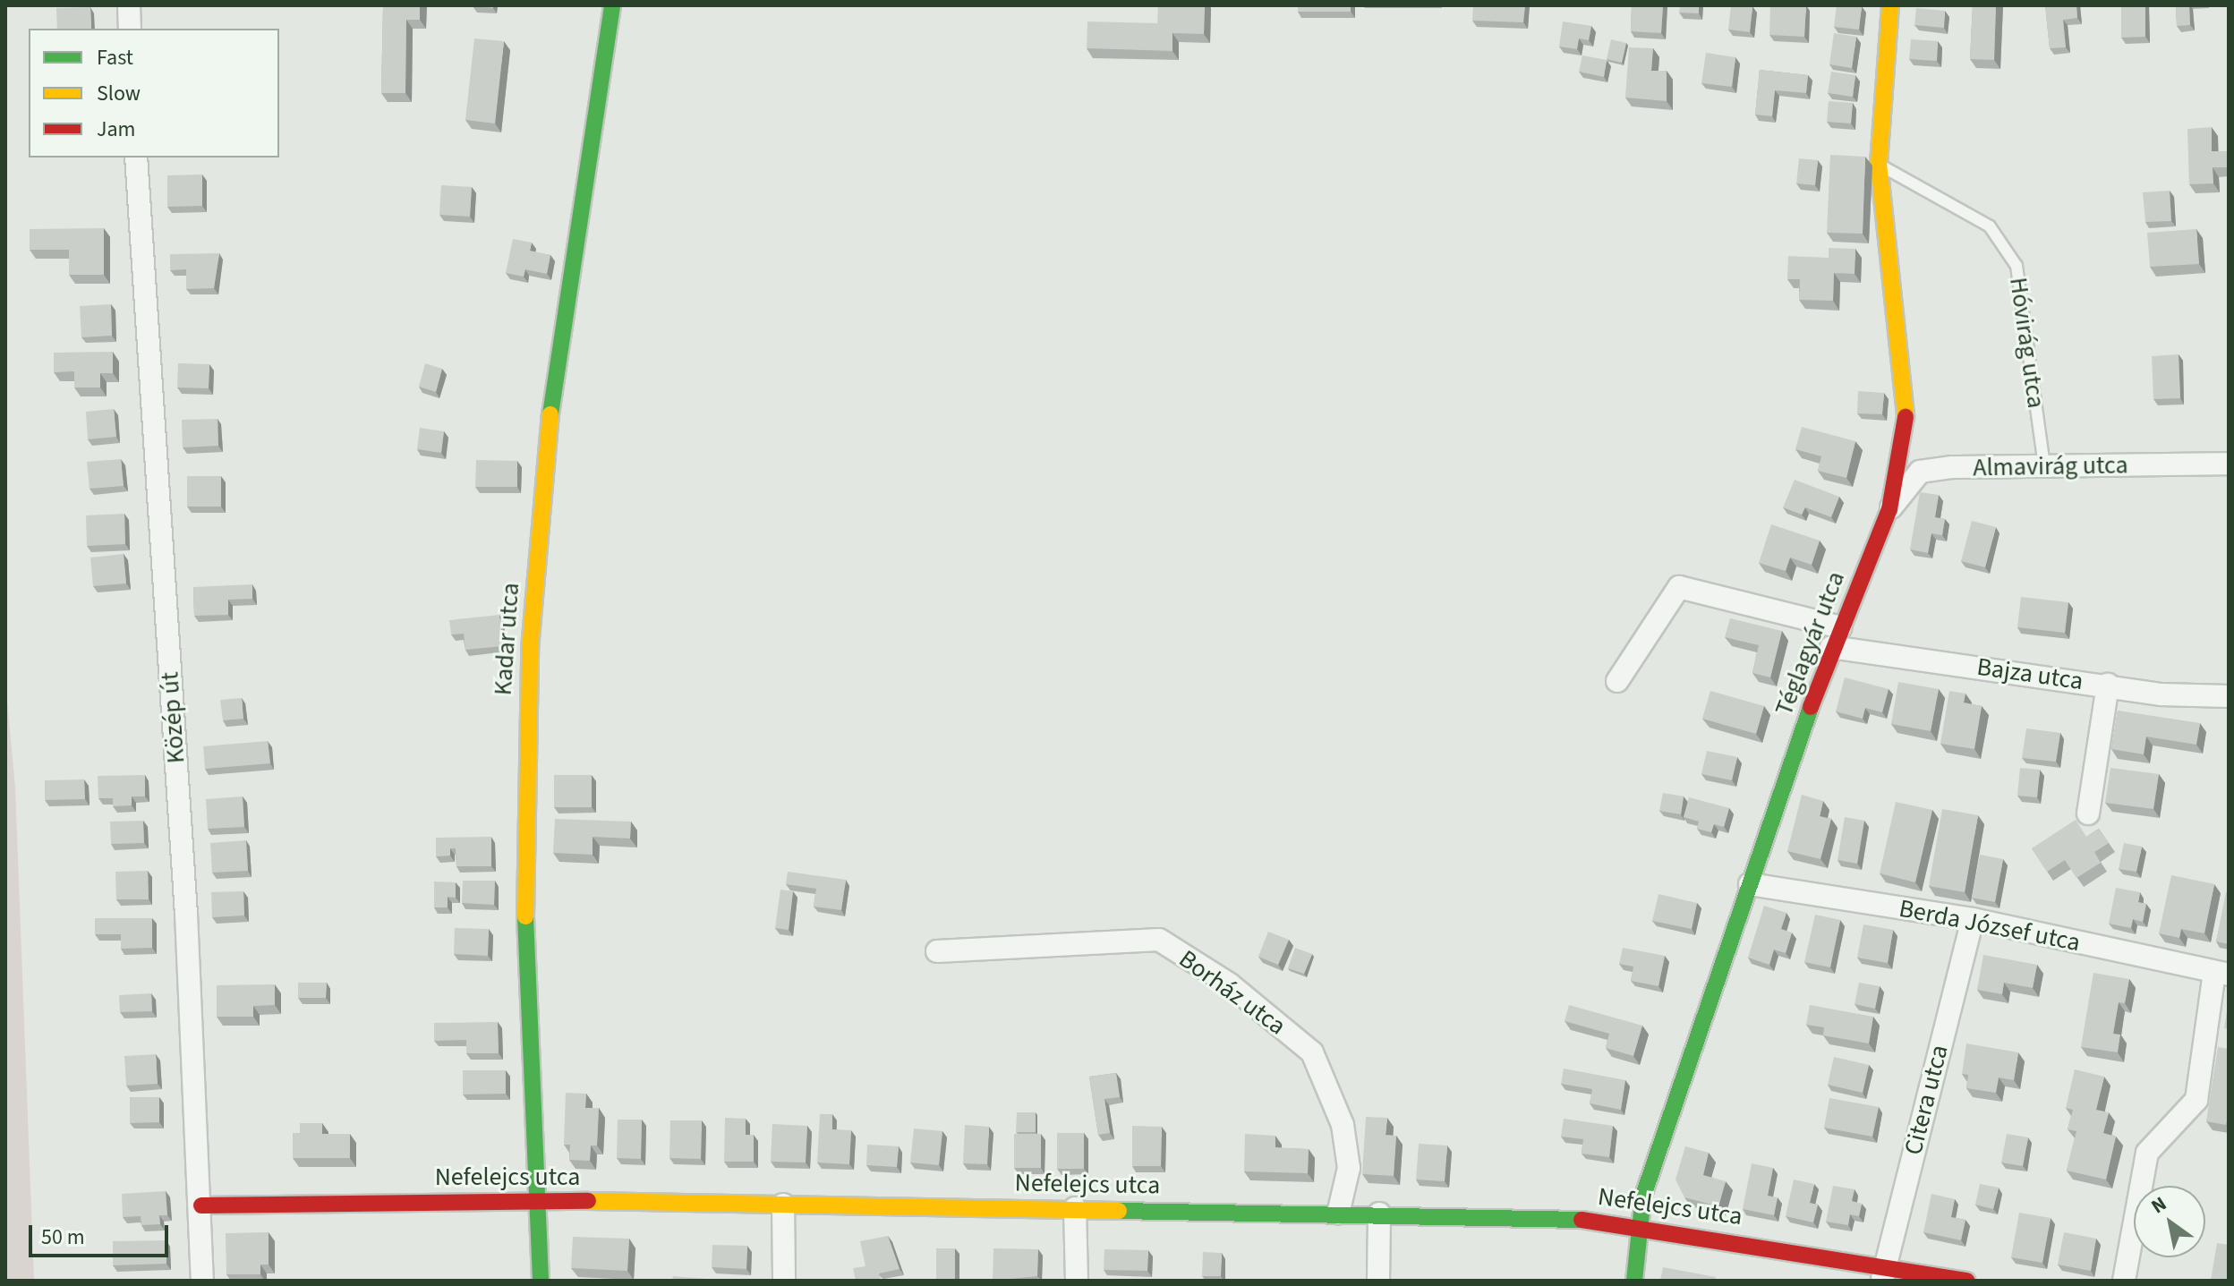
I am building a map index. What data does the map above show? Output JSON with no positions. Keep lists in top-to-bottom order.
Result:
{
  "streets": {
    "street": [
      "Almavirág utca",
      "Kadar utca",
      "Téglagyár utca",
      "Bajza utca",
      "Közép út",
      "Berda József utca",
      "Borház utca",
      "Citera utca",
      "Nefelejcs utca"
    ],
    "lane": ["Hóvirág utca"]
  },
  "crossings": [
    ["Hóvirág utca", "Almavirág utca"],
    ["Hóvirág utca", "Téglagyár utca"],
    ["Almavirág utca", "Téglagyár utca"],
    ["Kadar utca", "Nefelejcs utca"],
    ["Téglagyár utca", "Bajza utca"],
    ["Téglagyár utca", "Berda József utca"],
    ["Téglagyár utca", "Nefelejcs utca"],
    ["Közép út", "Nefelejcs utca"],
    ["Berda József utca", "Citera utca"],
    ["Borház utca", "Nefelejcs utca"],
    ["Citera utca", "Nefelejcs utca"]
  ],
  "legend": ["Fast", "Slow", "Jam"],
  "scale_bar": "50 m",
  "north": "top left"
}
